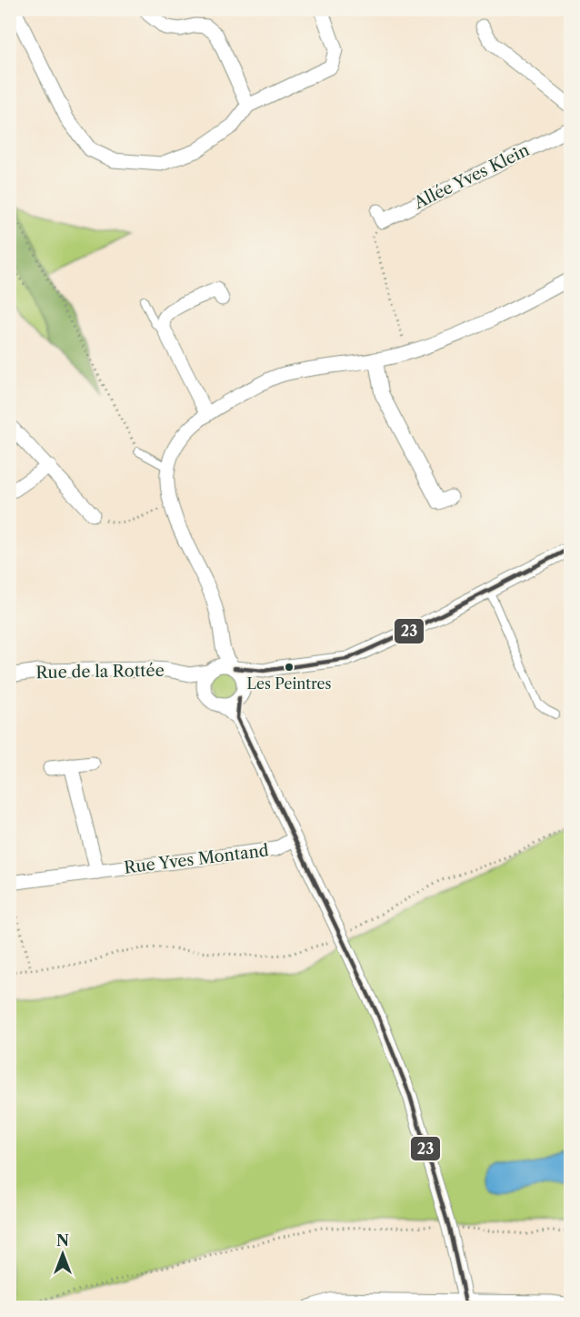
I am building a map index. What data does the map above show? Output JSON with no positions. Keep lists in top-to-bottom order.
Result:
{
  "streets": {
    "street": ["Allée Yves Klein", "Rue de la Rottée", "Rue Yves Montand"]
  },
  "places": ["Les Peintres"],
  "lines": ["transit line 23"],
  "north": "top"
}
